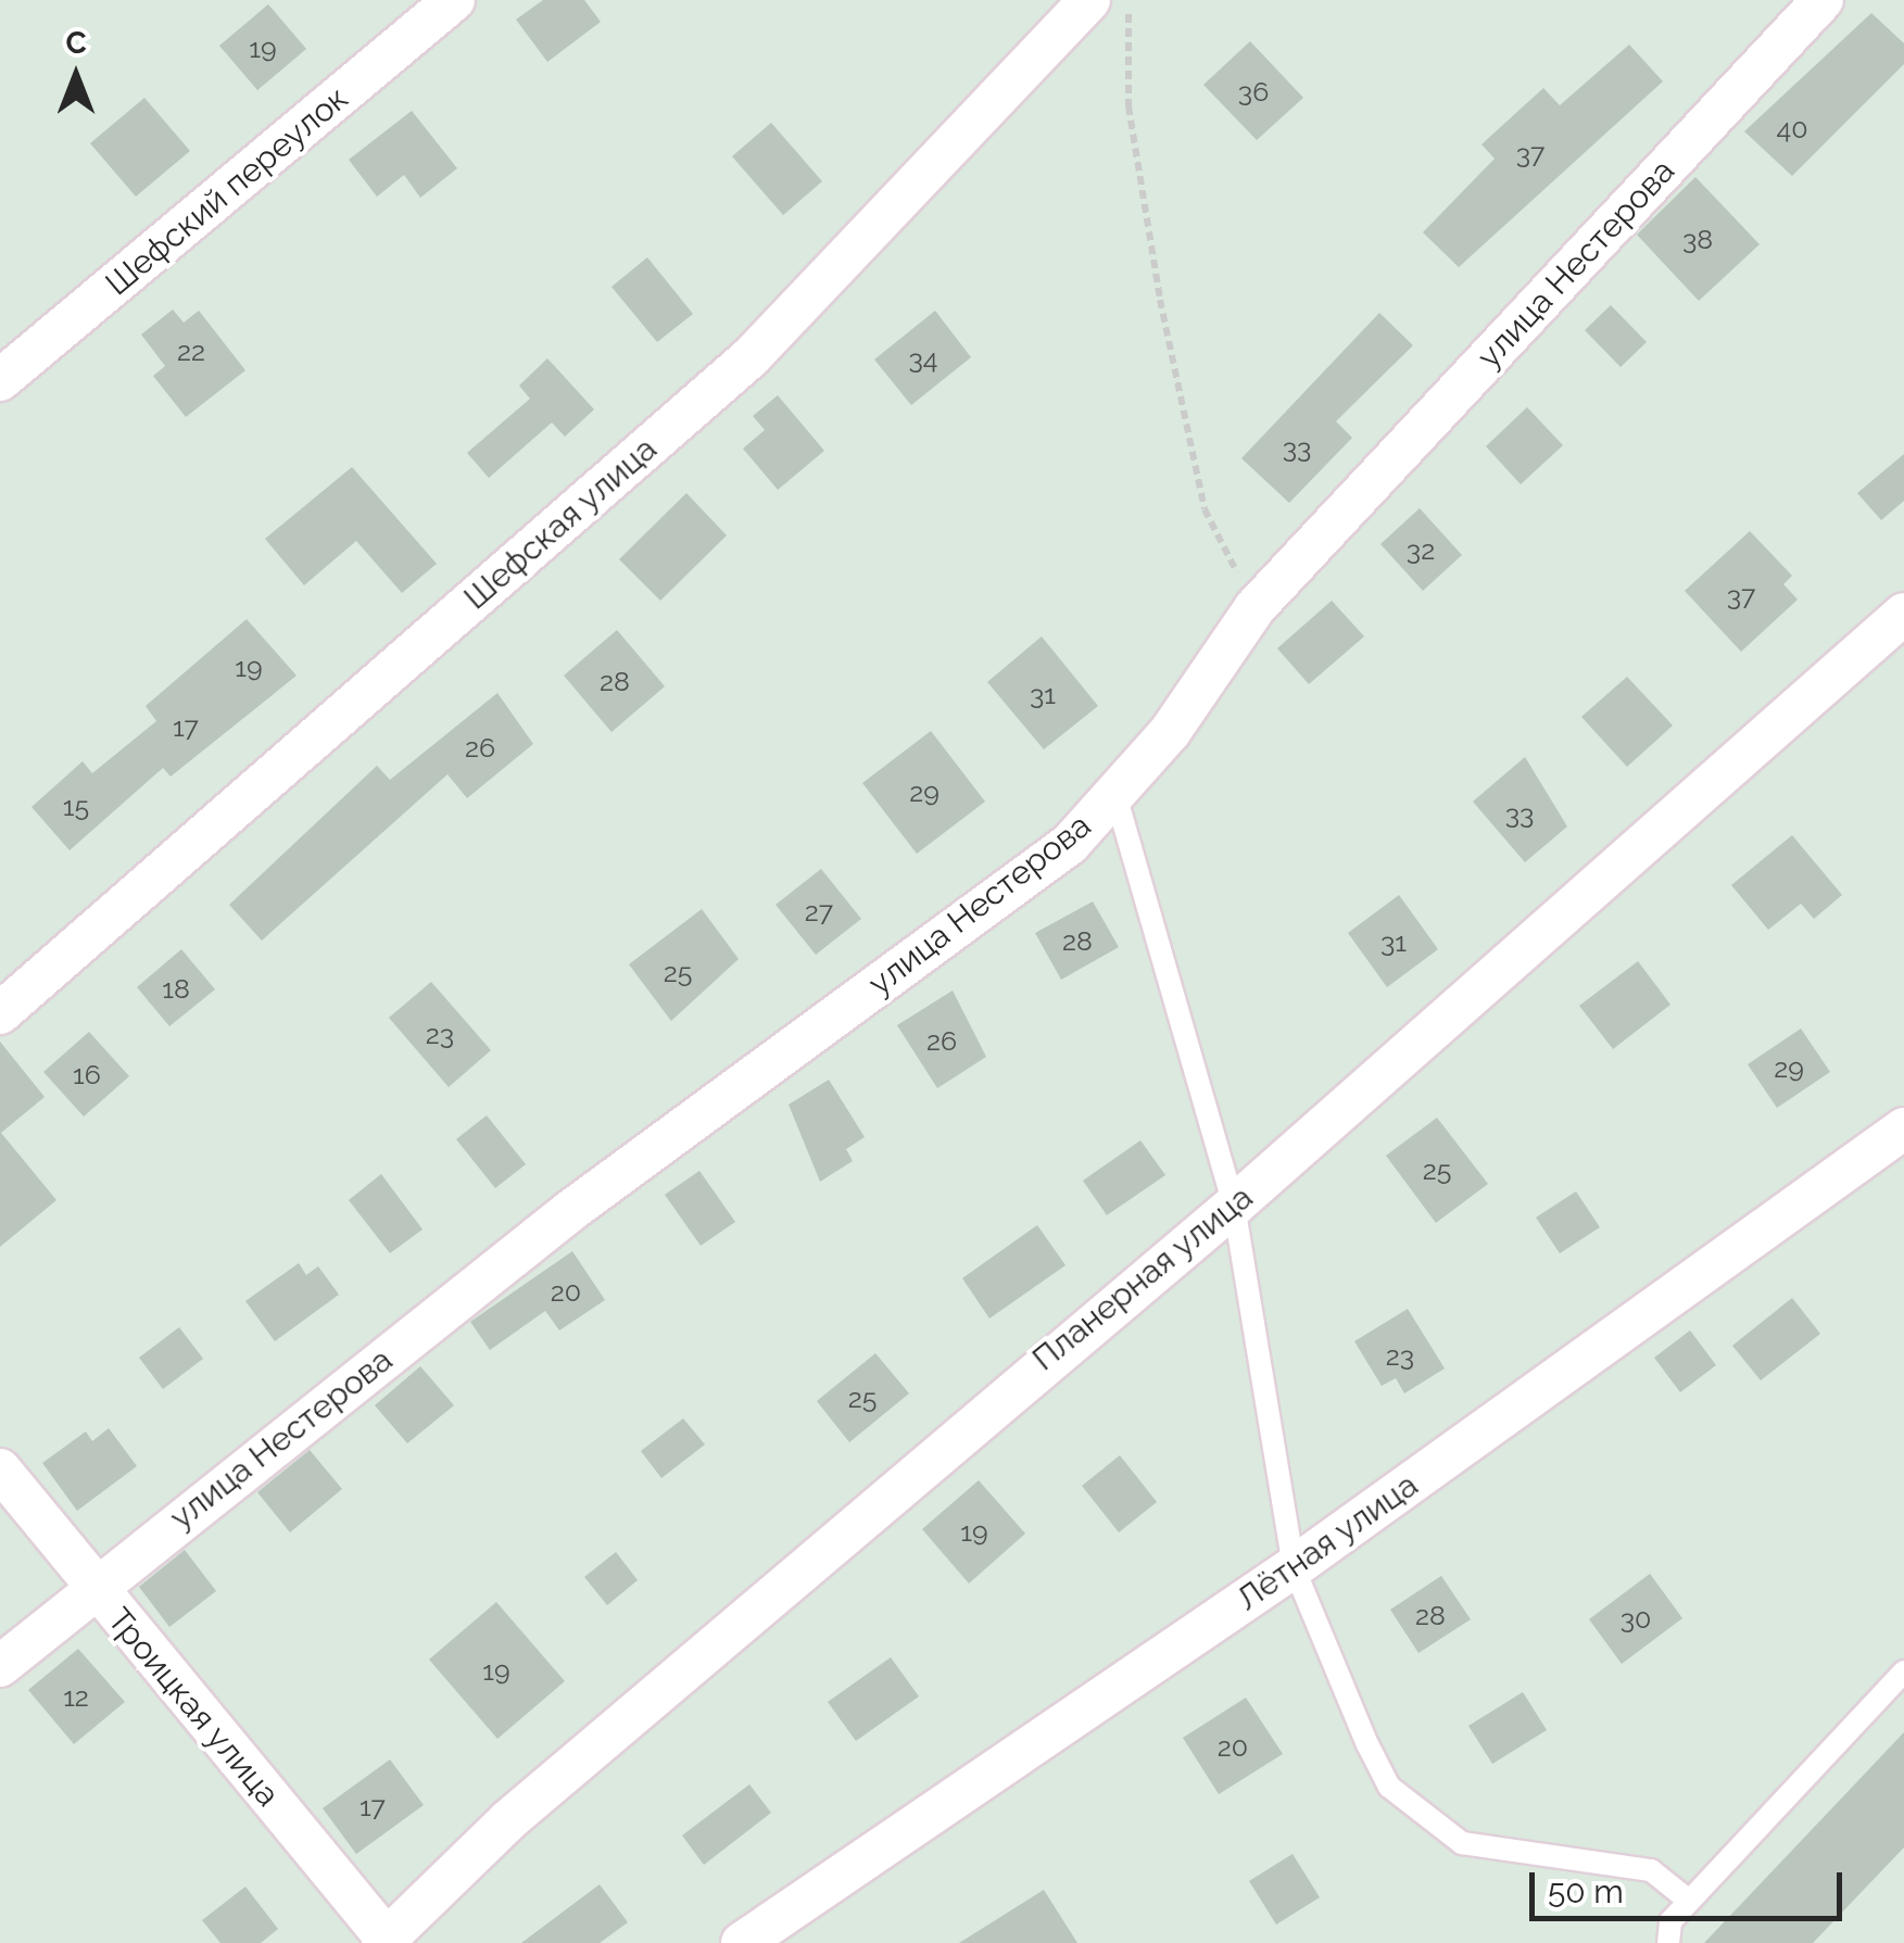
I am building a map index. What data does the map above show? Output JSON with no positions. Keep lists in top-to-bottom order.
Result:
{
  "streets": {
    "street": [
      "Шефский переулок",
      "улица Нестерова",
      "Шефская улица",
      "Планерная улица",
      "Лётная улица",
      "Троицкая улица"
    ]
  },
  "crossings": [
    ["улица Нестерова", "Троицкая улица"],
    ["Планерная улица", "Троицкая улица"]
  ],
  "house_numbers": [
    "19",
    "36",
    "40",
    "37",
    "38",
    "22",
    "34",
    "33",
    "32",
    "37",
    "19",
    "28",
    "31",
    "17",
    "26",
    "29",
    "15",
    "33",
    "27",
    "28",
    "31",
    "25",
    "18",
    "23",
    "26",
    "29",
    "16",
    "25",
    "20",
    "23",
    "25",
    "19",
    "28",
    "30",
    "19",
    "12",
    "20",
    "17"
  ],
  "scale_bar": "50 m",
  "north": "top"
}
